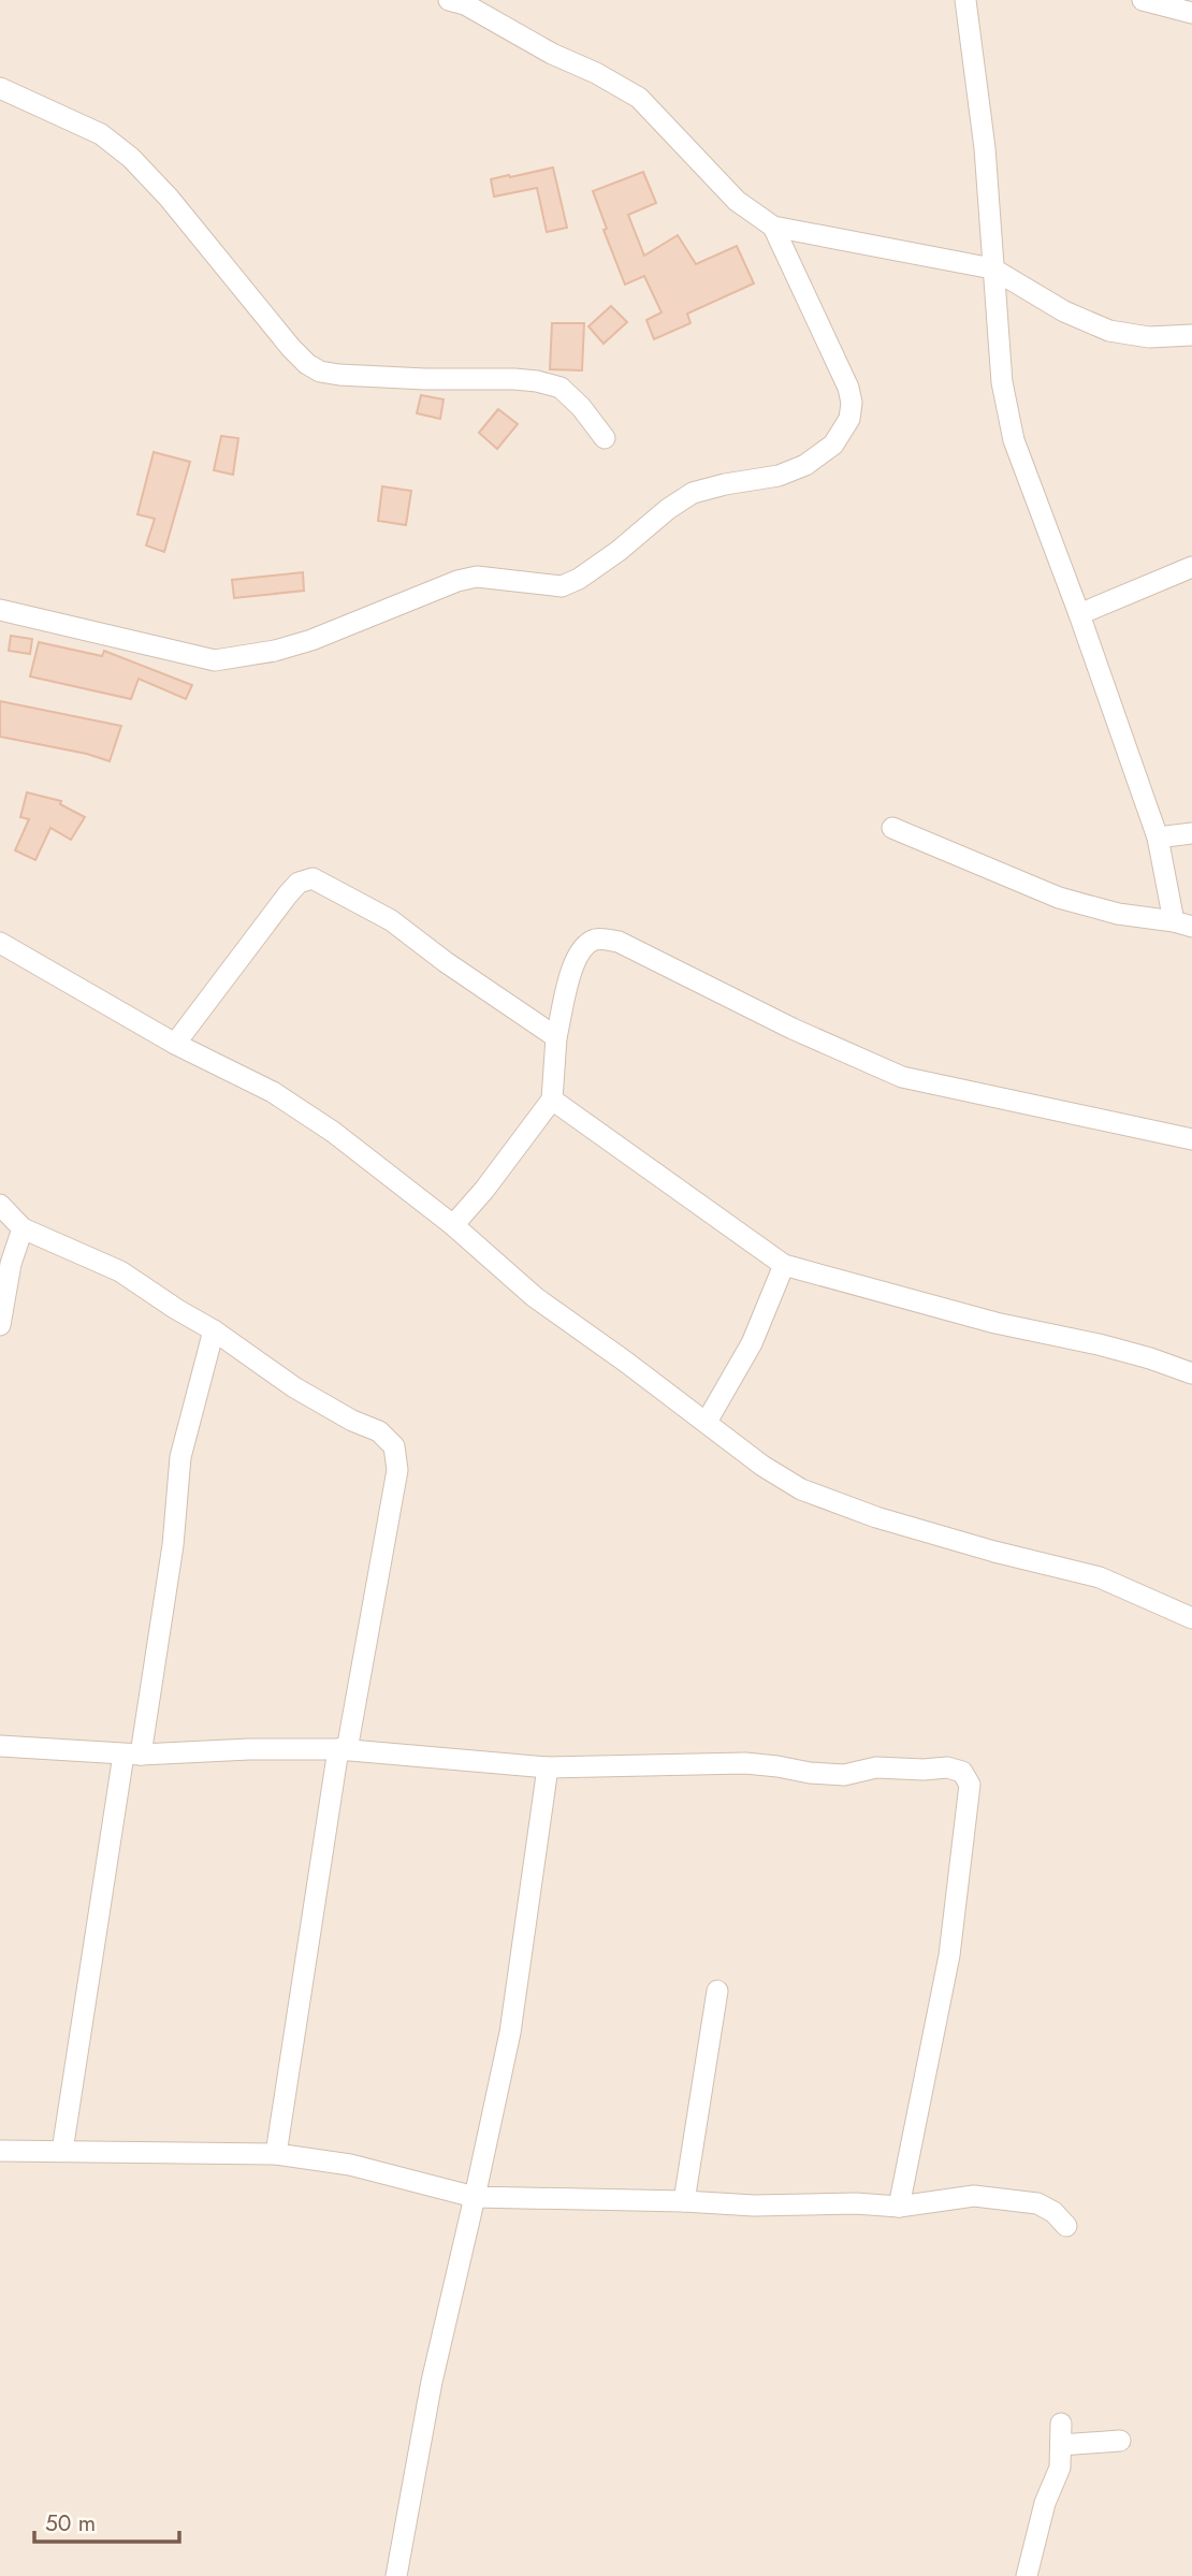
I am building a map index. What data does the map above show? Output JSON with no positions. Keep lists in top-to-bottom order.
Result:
{
  "scale_bar": "50 m"
}
